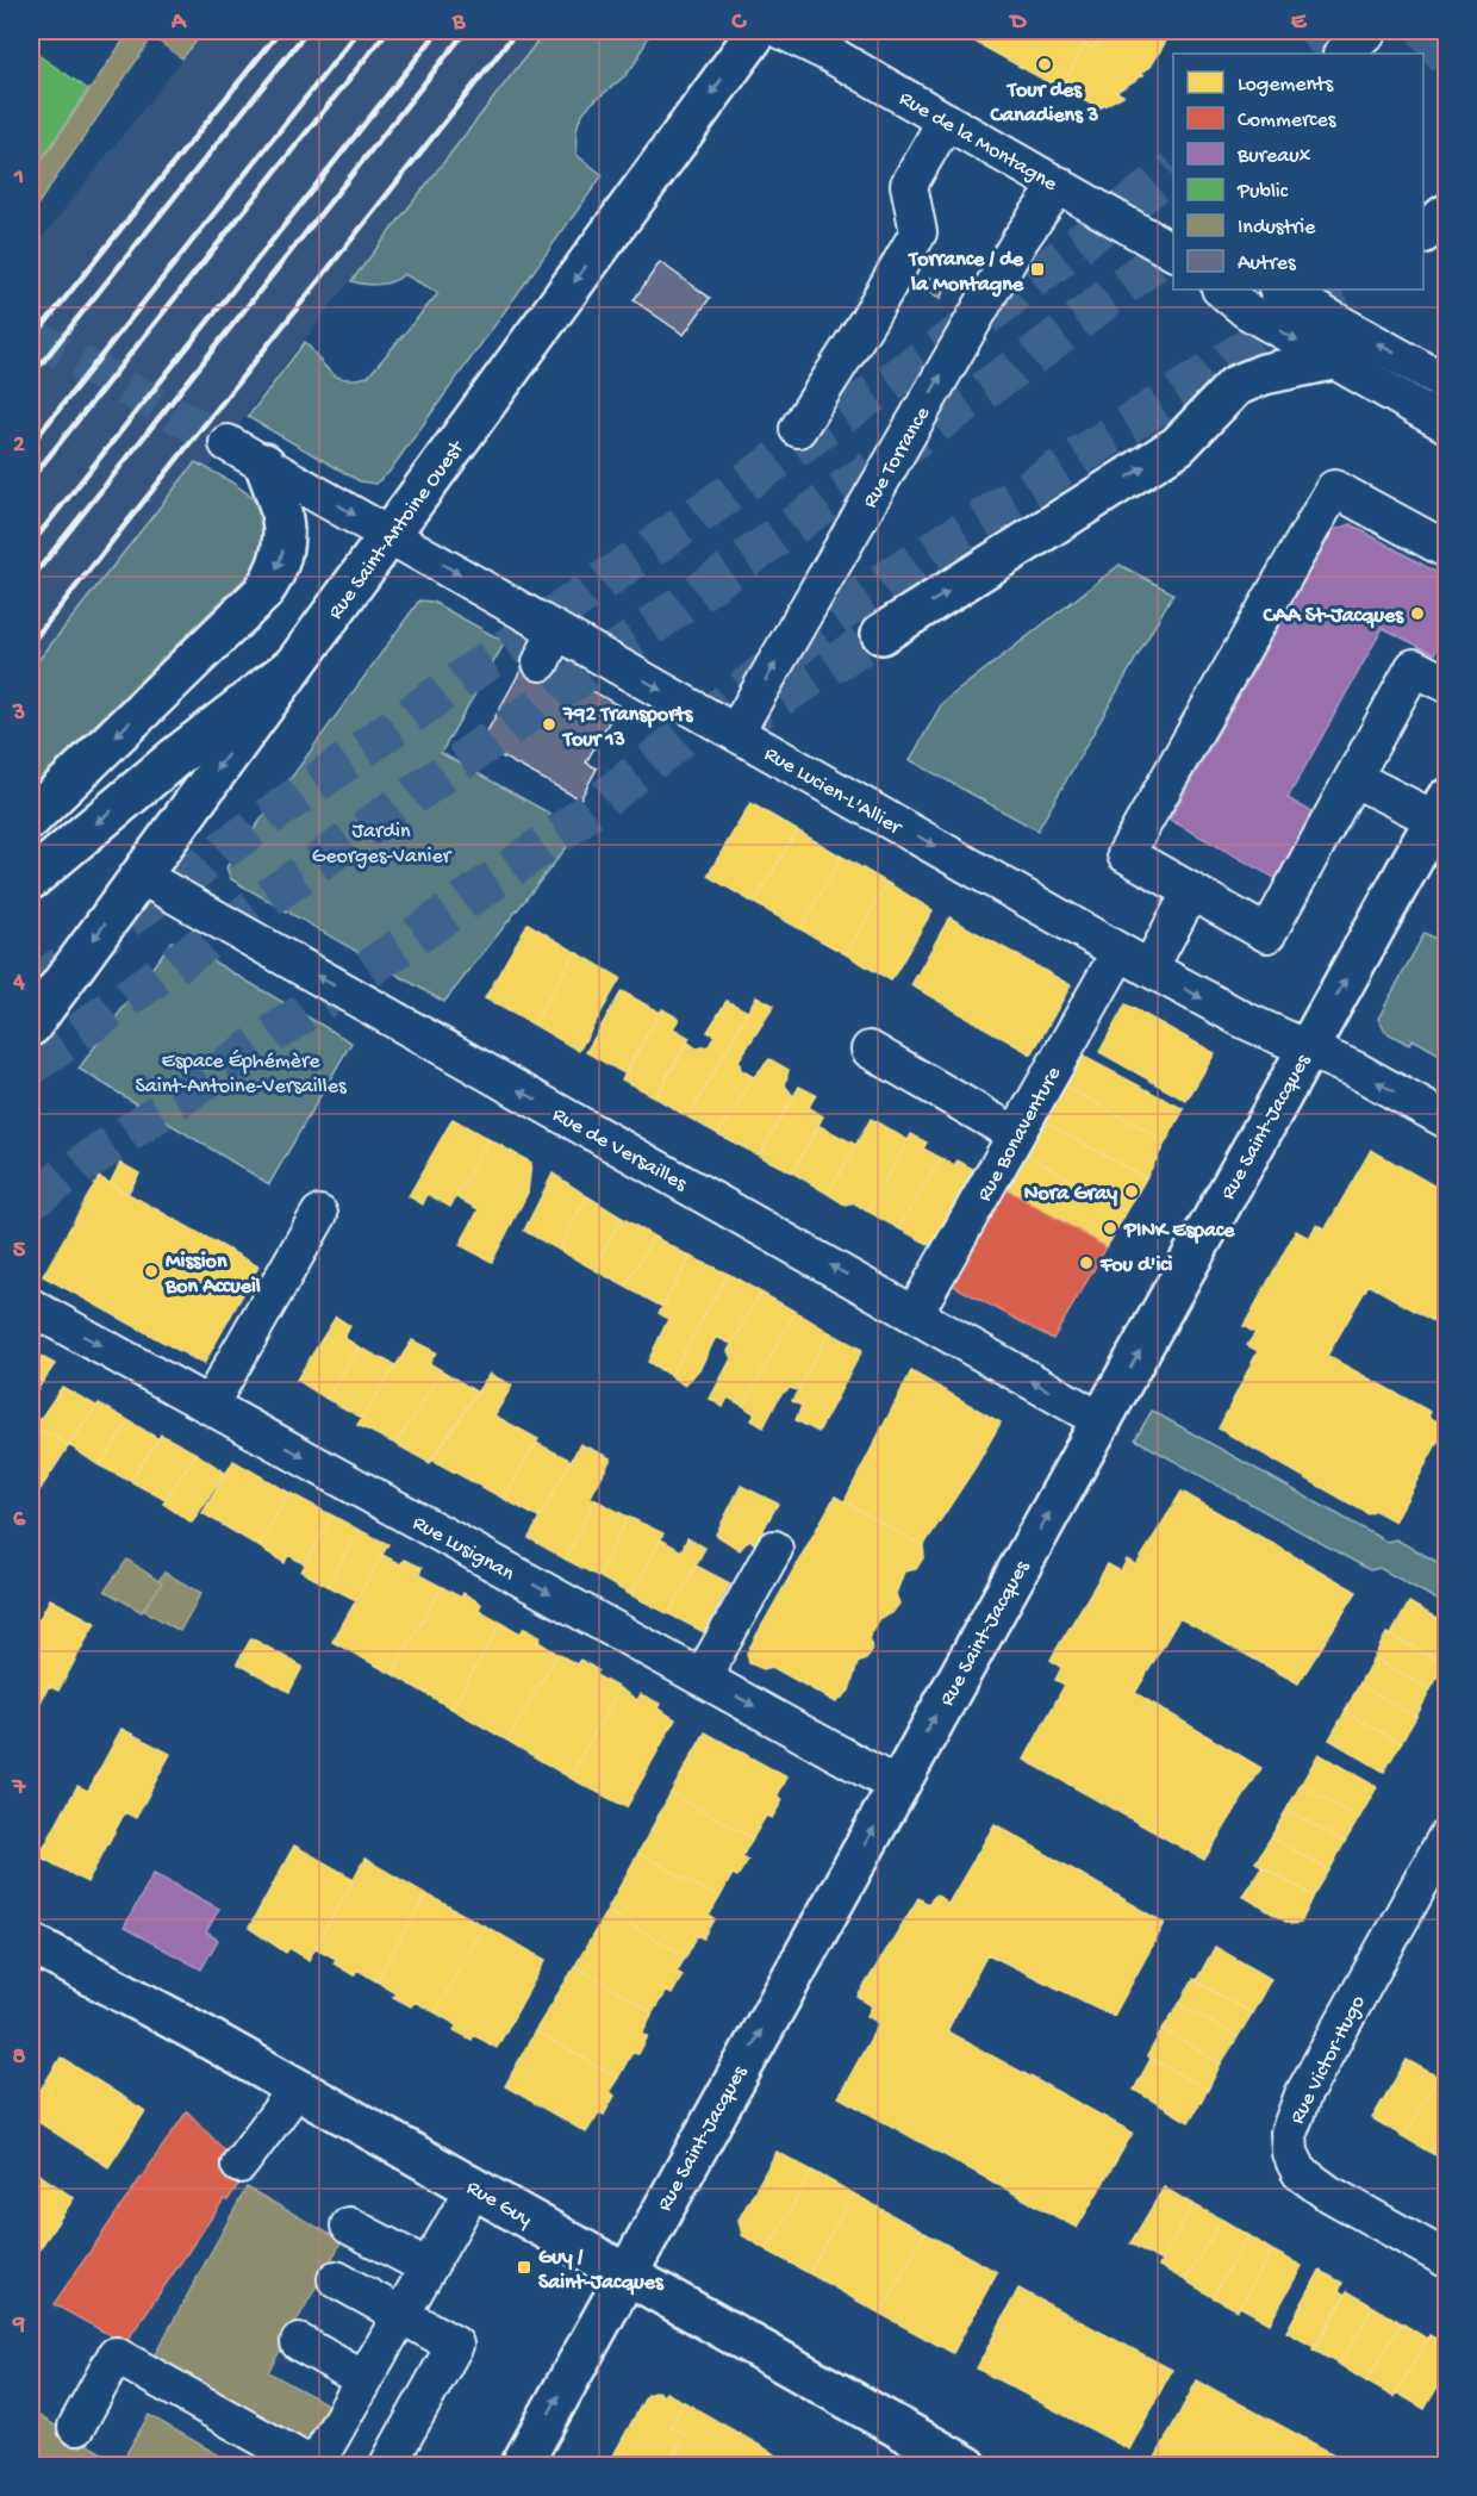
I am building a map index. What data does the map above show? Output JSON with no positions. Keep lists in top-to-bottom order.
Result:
{
  "streets": {
    "main road": ["Rue Saint-Antoine Ouest", "Rue Saint-Jacques", "Rue Guy"],
    "street": [
      "Rue de la Montagne",
      "Rue Torrance",
      "Rue Lucien-L'Allier",
      "Rue Bonaventure",
      "Rue de Versailles",
      "Rue Lusignan",
      "Rue Victor-Hugo"
    ]
  },
  "crossings": [
    ["Rue de la Montagne", "Rue Torrance"],
    ["Rue Torrance", "Rue Lucien-L'Allier"],
    ["Rue Saint-Antoine Ouest", "Rue Lucien-L'Allier"],
    ["Rue Saint-Antoine Ouest", "Rue de Versailles"],
    ["Rue Lucien-L'Allier", "Rue Saint-Jacques"],
    ["Rue Lucien-L'Allier", "Rue Bonaventure"],
    ["Rue Saint-Jacques", "Rue de Versailles"],
    ["Rue Saint-Jacques", "Rue Lusignan"],
    ["Rue Saint-Jacques", "Rue Guy"],
    ["Rue Bonaventure", "Rue de Versailles"]
  ],
  "one_way": ["Rue Saint-Jacques", "Rue de Versailles", "Rue Lusignan"],
  "parks": ["Jardin Georges-Vanier", "Espace Éphémère Saint-Antoine-Versailles"],
  "places": {
    "other": [
      "Tour des Canadiens 3",
      "CAA St-Jacques",
      "792 Transports Tour 13",
      "Nora Gray",
      "PINK Espace",
      "Fou d'ici",
      "Mission Bon Accueil"
    ],
    "transit": ["Torrance / de la Montagne", "Guy / Saint-Jacques"]
  },
  "legend": [
    "Logements",
    "Commerces",
    "Bureaux",
    "Public",
    "Industrie",
    "Autres"
  ],
  "grid": {
    "columns": [
      "A",
      "B",
      "C",
      "D",
      "E"
    ],
    "rows": [
      "1",
      "2",
      "3",
      "4",
      "5",
      "6",
      "7",
      "8",
      "9"
    ]
  }
}
